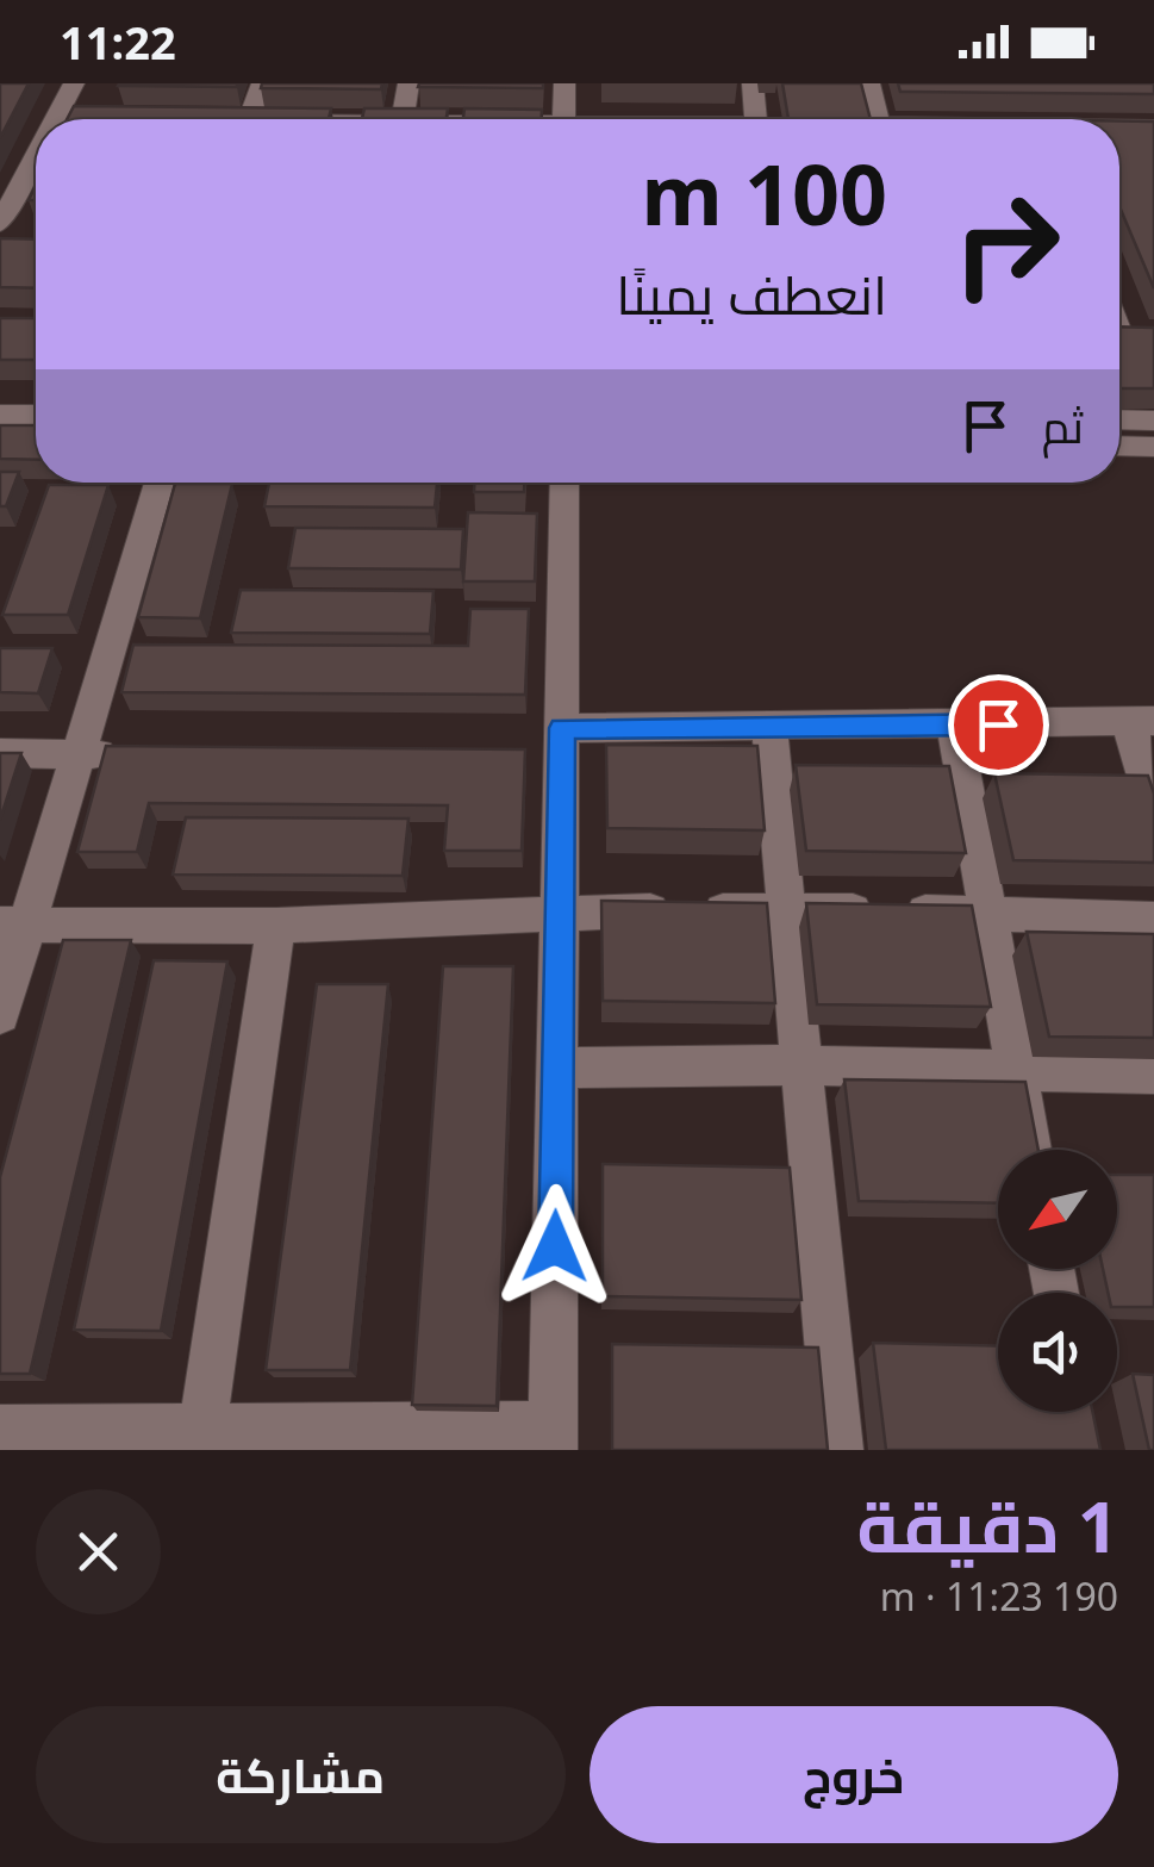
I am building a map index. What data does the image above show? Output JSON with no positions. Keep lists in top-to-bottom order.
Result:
{
  "north": "bottom left",
  "page": {
    "status": "11:22",
    "turn": ["100 m", "انعطف يمينًا"],
    "then": "ثم",
    "heading": ["1 دقيقة", "190 m · 11:23"],
    "buttons": ["خروج", "مشاركة"]
  }
}
